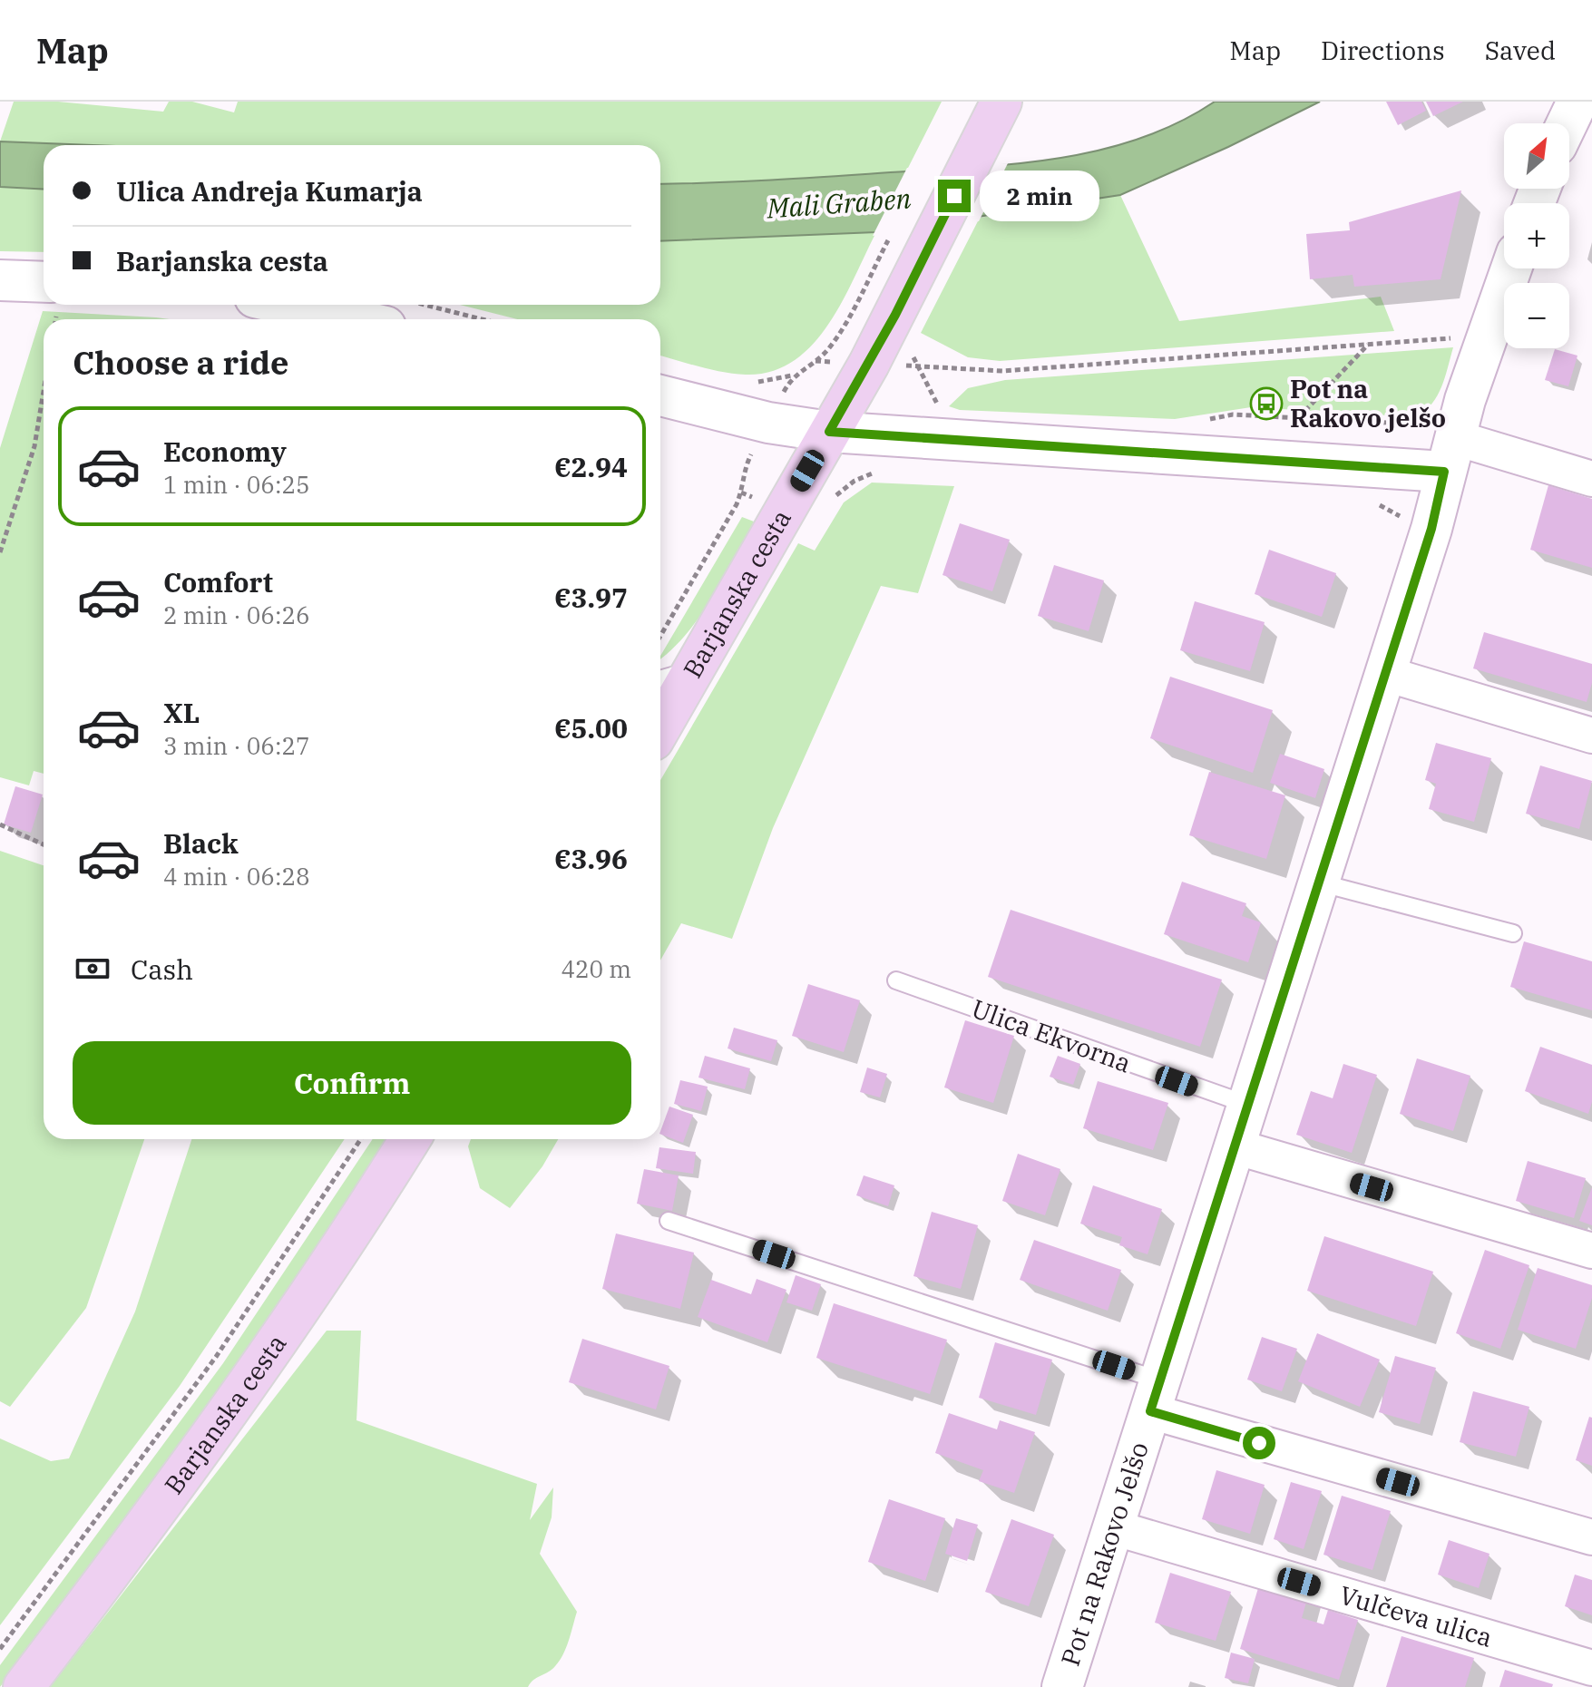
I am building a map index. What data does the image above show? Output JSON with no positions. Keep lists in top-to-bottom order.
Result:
{
  "streets": {
    "main road": ["Barjanska cesta"],
    "street": ["Pot na Rakovo Jelšo", "Vulčeva ulica"],
    "lane": ["Ulica Ekvorna"]
  },
  "crossings": [
    ["Ulica Ekvorna", "Pot na Rakovo Jelšo"],
    ["Pot na Rakovo Jelšo", "Vulčeva ulica"]
  ],
  "water": ["Mali Graben"],
  "places": {
    "bus stop": ["Pot na Rakovo jelšo"]
  },
  "north": "top right",
  "page": {
    "header": "Map",
    "nav": ["Map", "Directions", "Saved"],
    "map_buttons": ["+", "−"],
    "banner": ["Ulica Andreja Kumarja", "Barjanska cesta"],
    "bubble": "2 min",
    "heading": "Choose a ride",
    "list": [
      {
        "name": "Economy",
        "note": "1 min · 06:25",
        "value": "€2.94"
      },
      {
        "name": "Comfort",
        "note": "2 min · 06:26",
        "value": "€3.97"
      },
      {
        "name": "XL",
        "note": "3 min · 06:27",
        "value": "€5.00"
      },
      {
        "name": "Black",
        "note": "4 min · 06:28",
        "value": "€3.96"
      }
    ],
    "pay": ["Cash", "420 m"],
    "buttons": "Confirm"
  }
}
